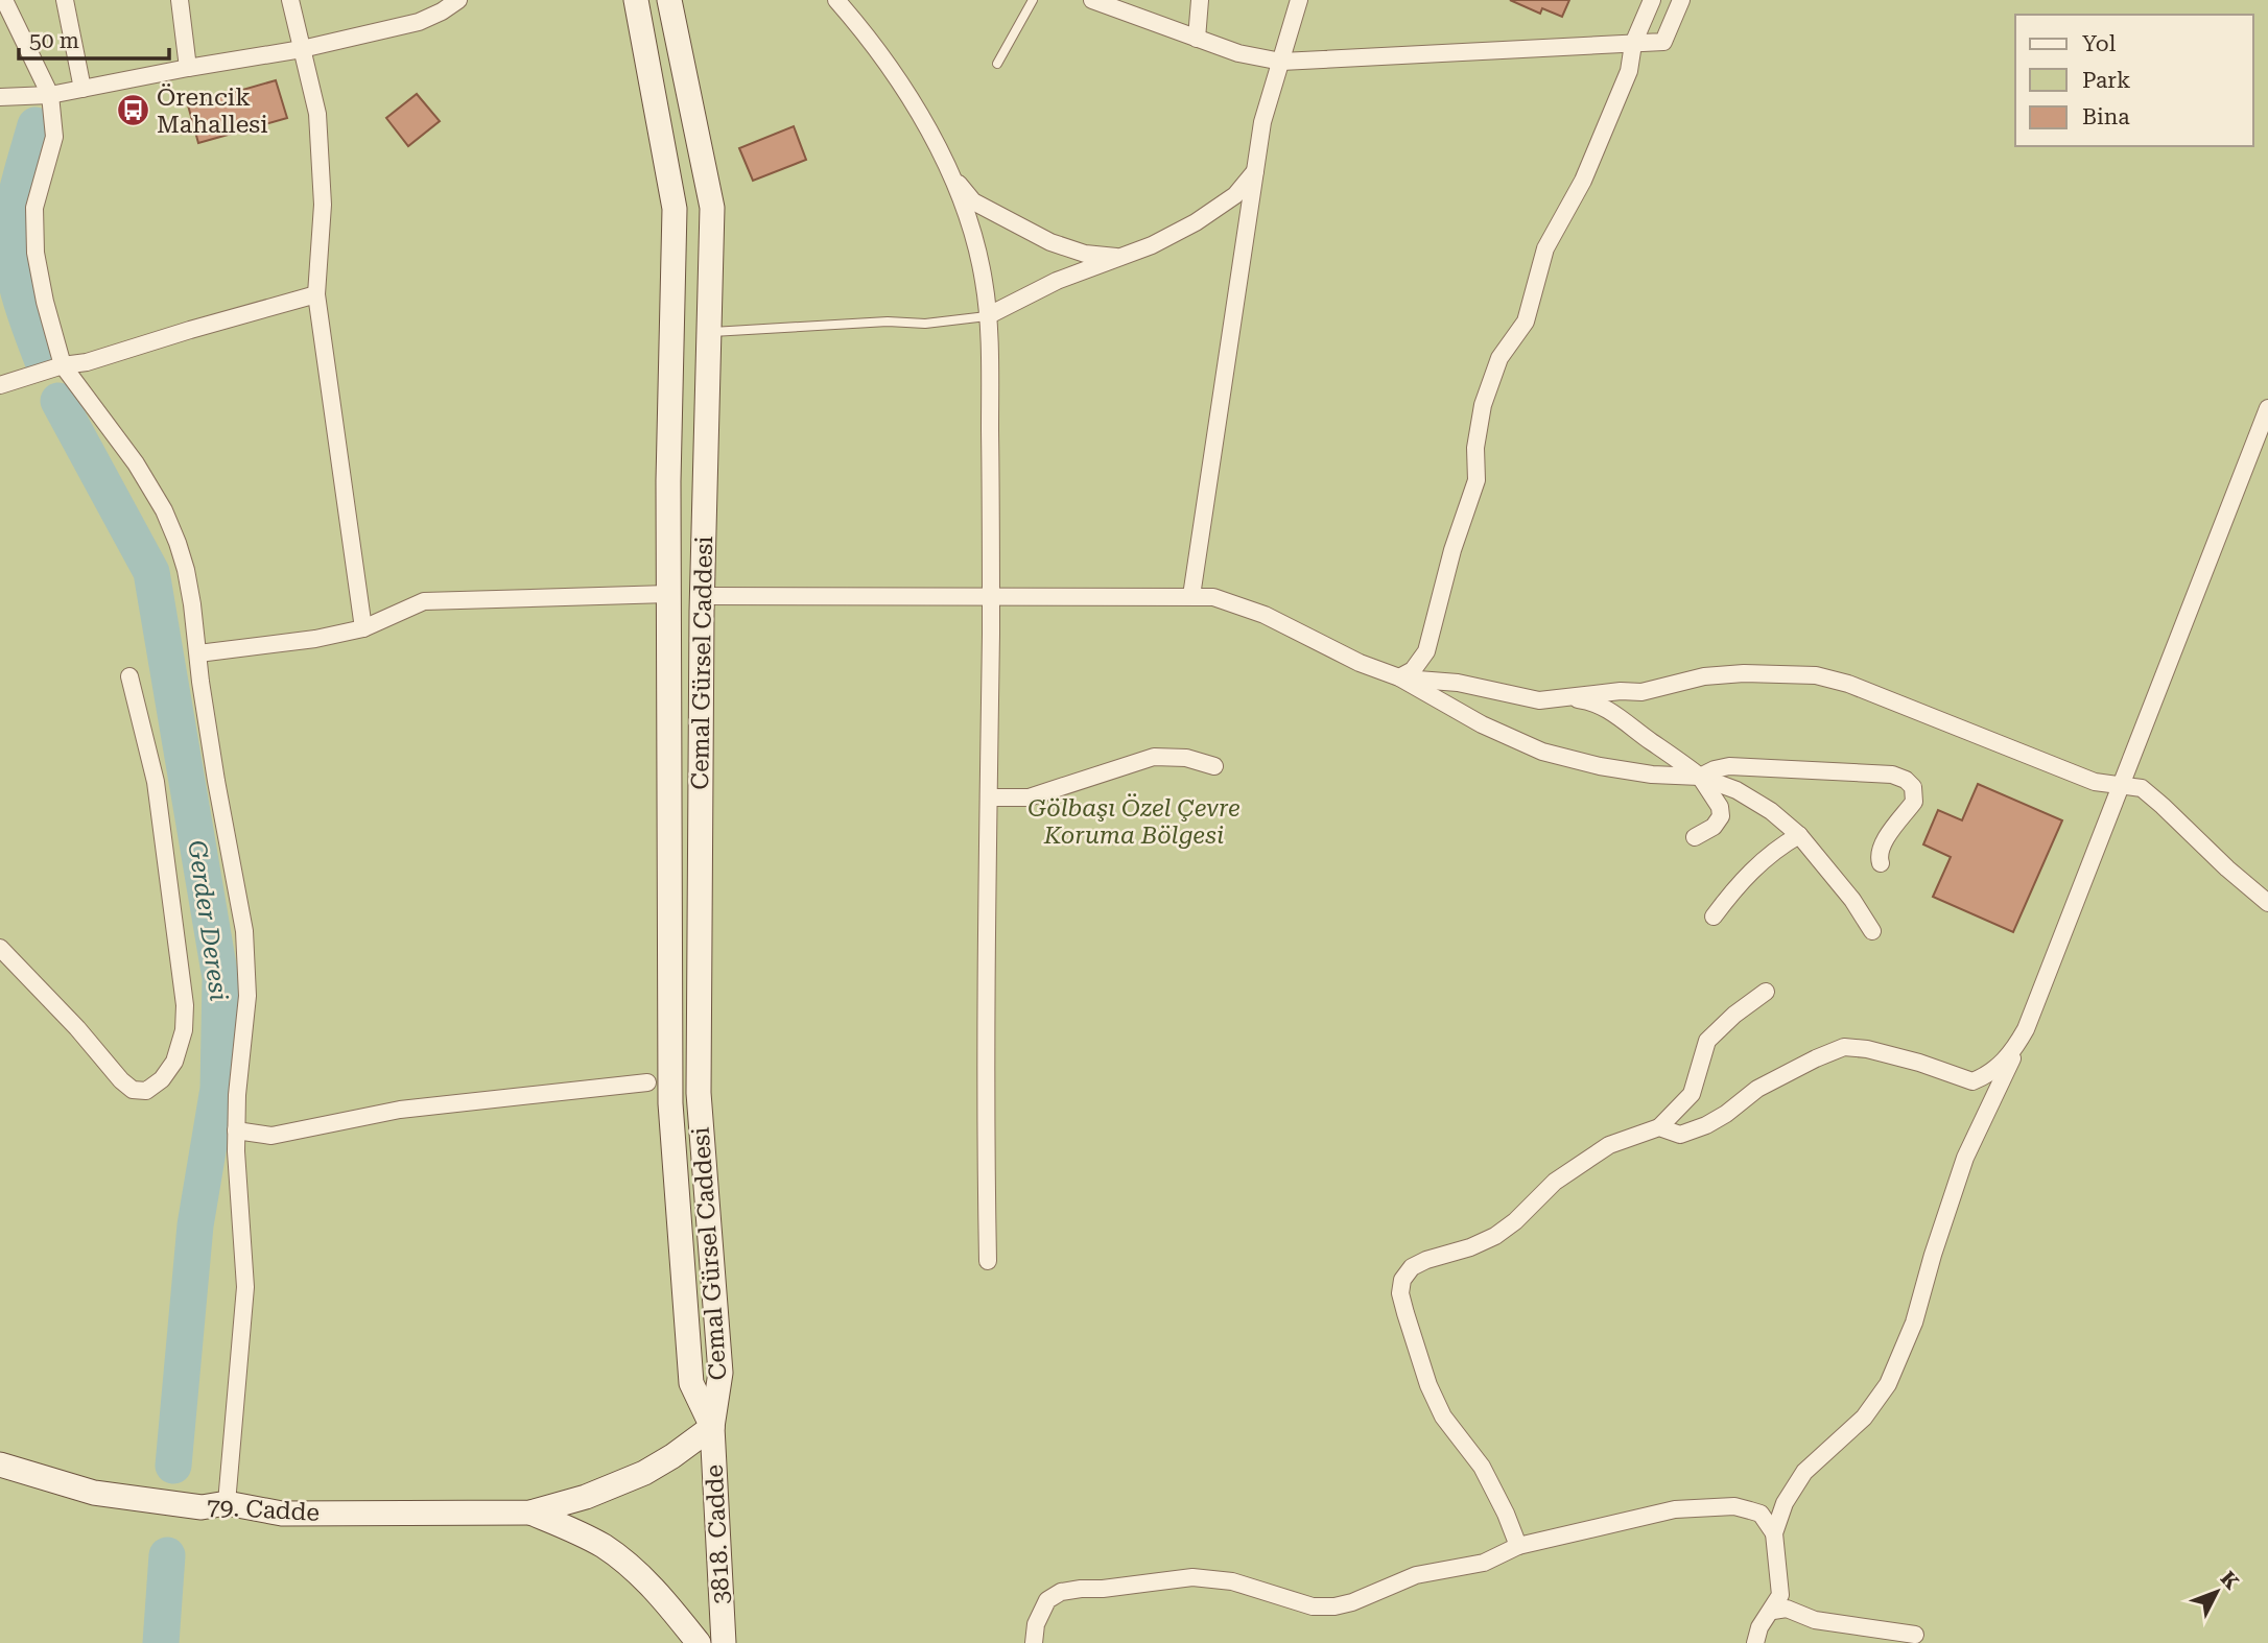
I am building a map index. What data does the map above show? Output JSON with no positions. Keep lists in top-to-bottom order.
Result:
{
  "streets": {
    "street": ["Cemal Gürsel Caddesi", "79. Cadde", "3818. Cadde"]
  },
  "crossings": [
    ["Cemal Gürsel Caddesi", "79. Cadde"],
    ["Cemal Gürsel Caddesi", "3818. Cadde"],
    ["79. Cadde", "3818. Cadde"]
  ],
  "water": ["Gerder Deresi"],
  "parks": ["Gölbaşı Özel Çevre Koruma Bölgesi"],
  "places": {
    "bus stop": ["Örencik Mahallesi"]
  },
  "legend": ["Yol", "Park", "Bina"],
  "scale_bar": "50 m",
  "north": "top right"
}
